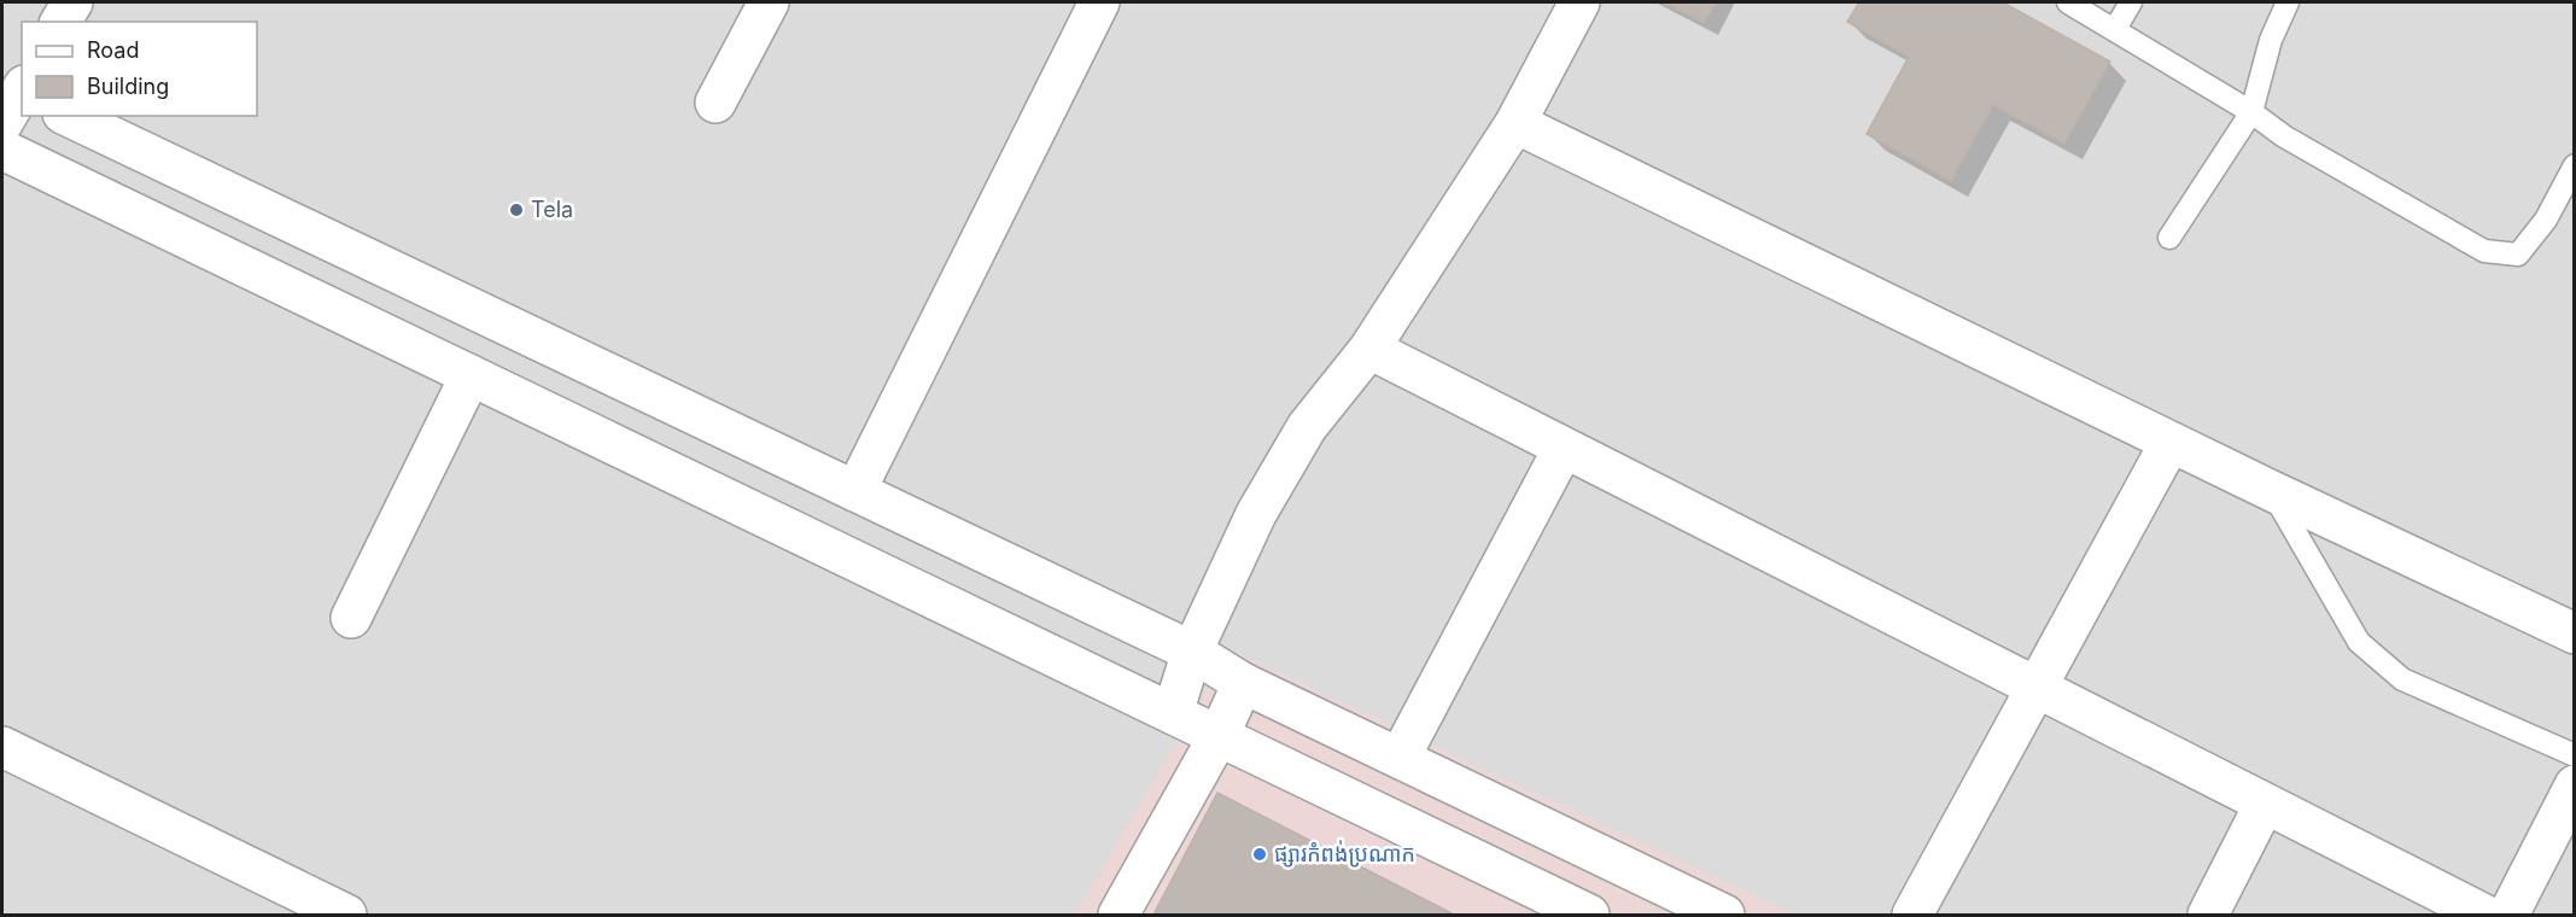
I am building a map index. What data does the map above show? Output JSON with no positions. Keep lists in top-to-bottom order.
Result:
{
  "places": ["Tela", "ផ្សារកំពង់ប្រណាក"],
  "legend": ["Road", "Building"]
}
